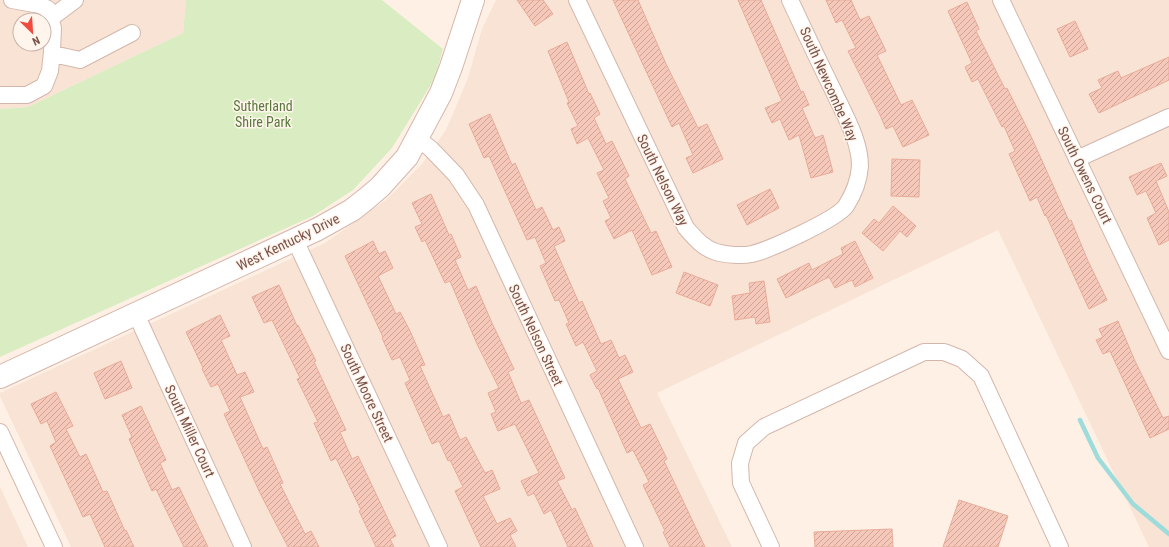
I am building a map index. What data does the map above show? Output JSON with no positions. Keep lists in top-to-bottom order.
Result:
{
  "streets": {
    "street": [
      "South Newcombe Way",
      "South Owens Court",
      "South Nelson Way",
      "West Kentucky Drive",
      "South Nelson Street",
      "South Moore Street",
      "South Miller Court"
    ]
  },
  "crossings": [
    ["South Newcombe Way", "South Nelson Way"],
    ["West Kentucky Drive", "South Nelson Street"],
    ["West Kentucky Drive", "South Moore Street"],
    ["West Kentucky Drive", "South Miller Court"]
  ],
  "parks": ["Sutherland Shire Park"],
  "north": "bottom right"
}
